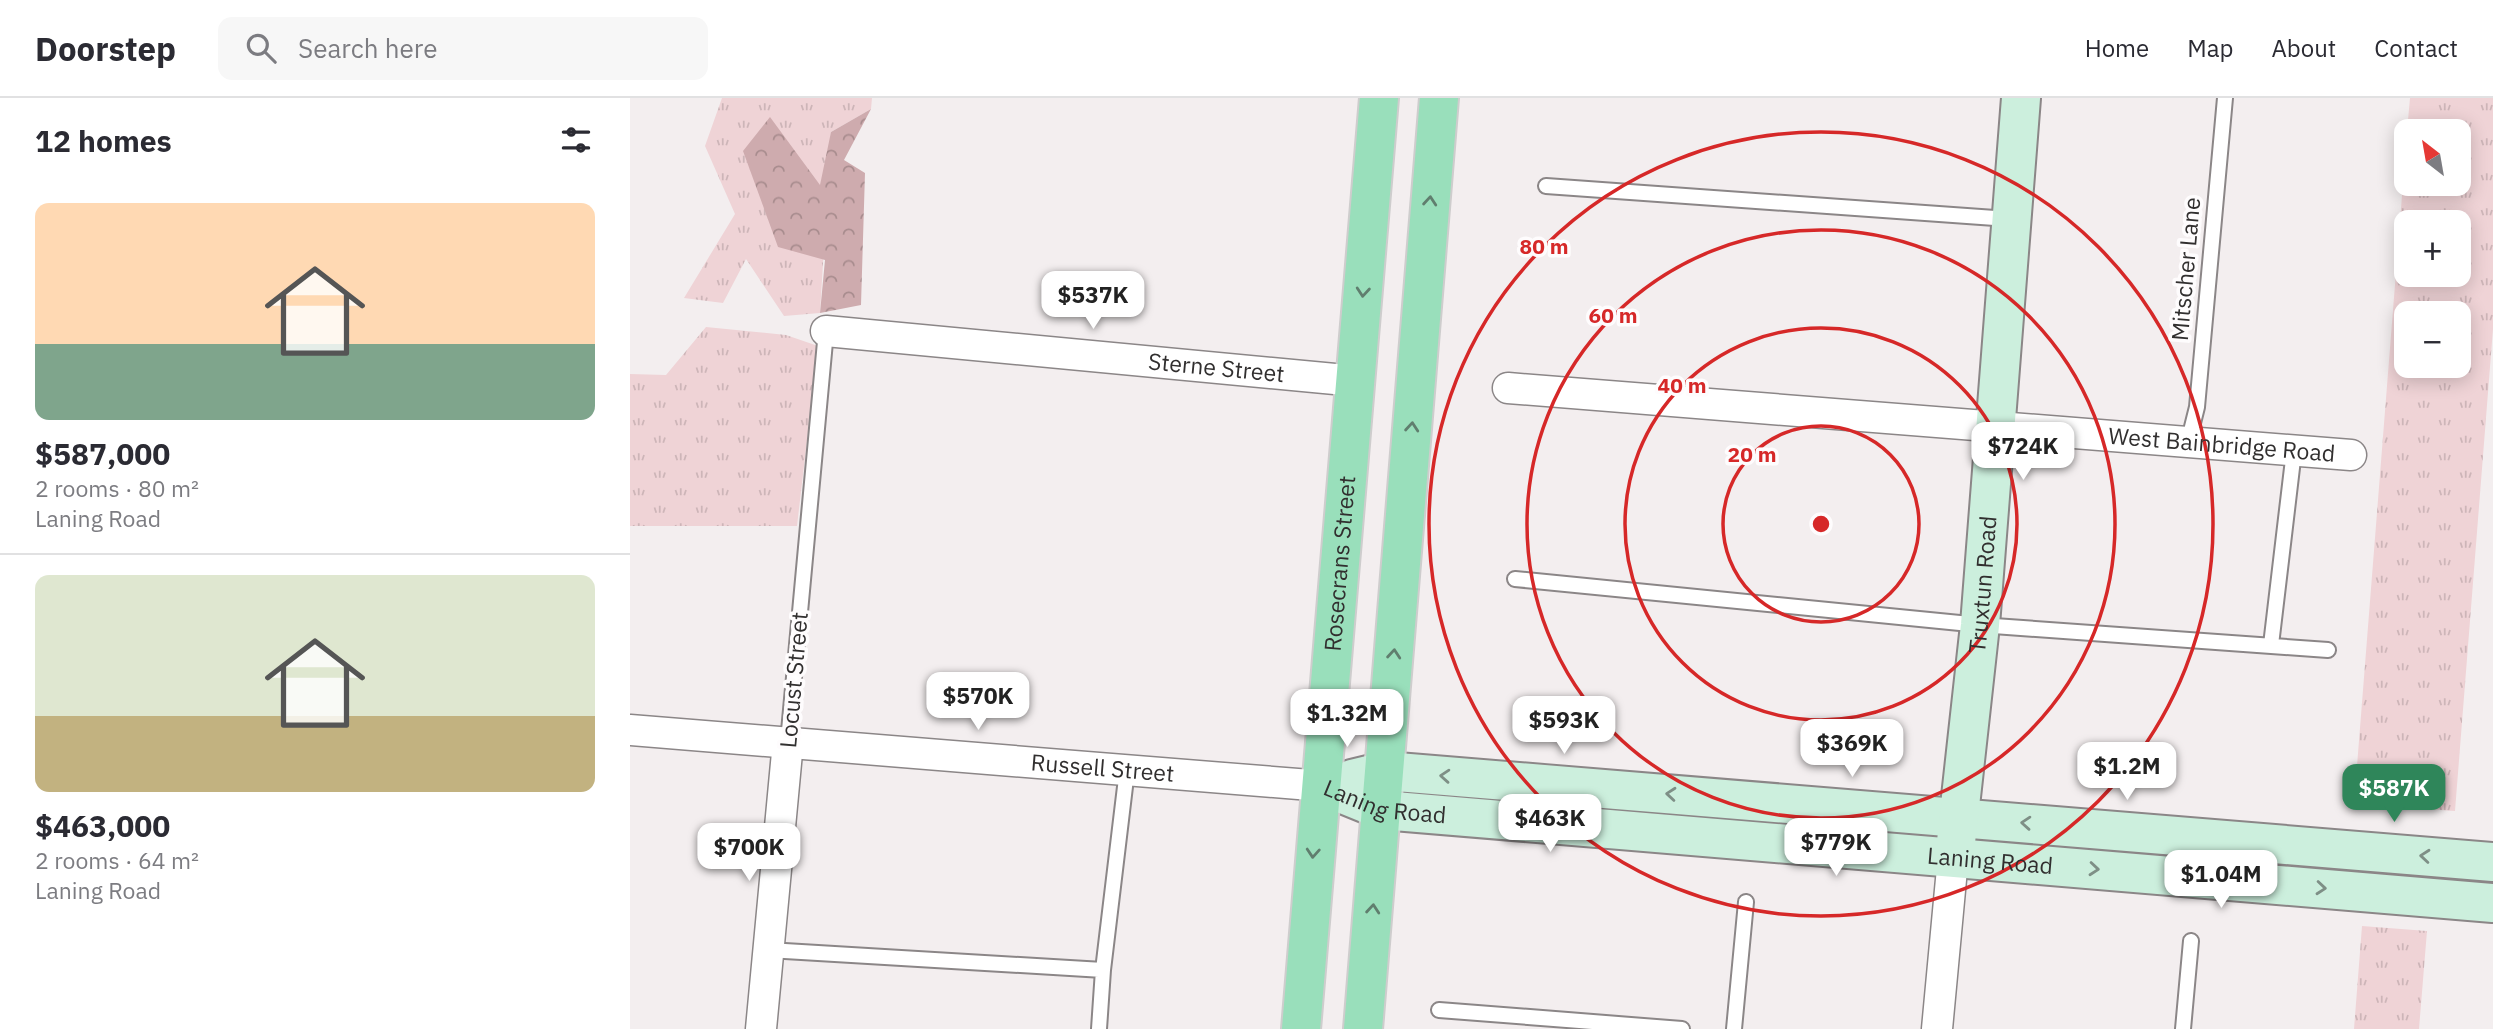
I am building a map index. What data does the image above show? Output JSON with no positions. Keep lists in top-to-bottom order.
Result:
{
  "streets": {
    "main road": ["Rosecrans Street"],
    "street": [
      "Sterne Street",
      "West Bainbridge Road",
      "Truxtun Road",
      "Locust Street",
      "Russell Street",
      "Laning Road"
    ],
    "lane": ["Mitscher Lane"]
  },
  "crossings": [
    ["Mitscher Lane", "West Bainbridge Road"],
    ["Sterne Street", "Rosecrans Street"],
    ["Sterne Street", "Locust Street"],
    ["West Bainbridge Road", "Truxtun Road"],
    ["Rosecrans Street", "Russell Street"],
    ["Rosecrans Street", "Laning Road"],
    ["Truxtun Road", "Laning Road"],
    ["Locust Street", "Russell Street"],
    ["Russell Street", "Laning Road"]
  ],
  "north": "top left",
  "page": {
    "header": "Doorstep",
    "search": "Search here",
    "nav": [
      "Home",
      "Map",
      "About",
      "Contact"
    ],
    "heading": "12 homes",
    "map_buttons": ["+", "−"],
    "list": [
      {
        "name": "$587,000",
        "note": "2 rooms · 80 m² · Laning Road"
      },
      {
        "name": "$463,000",
        "note": "2 rooms · 64 m² · Laning Road"
      }
    ],
    "price": [
      "$537K",
      "$724K",
      "$570K",
      "$1.32M",
      "$593K",
      "$369K",
      "$1.2M",
      "$587K",
      "$463K",
      "$779K",
      "$700K",
      "$1.04M"
    ]
  },
  "rings": [
    "80 m",
    "60 m",
    "40 m",
    "20 m"
  ]
}
